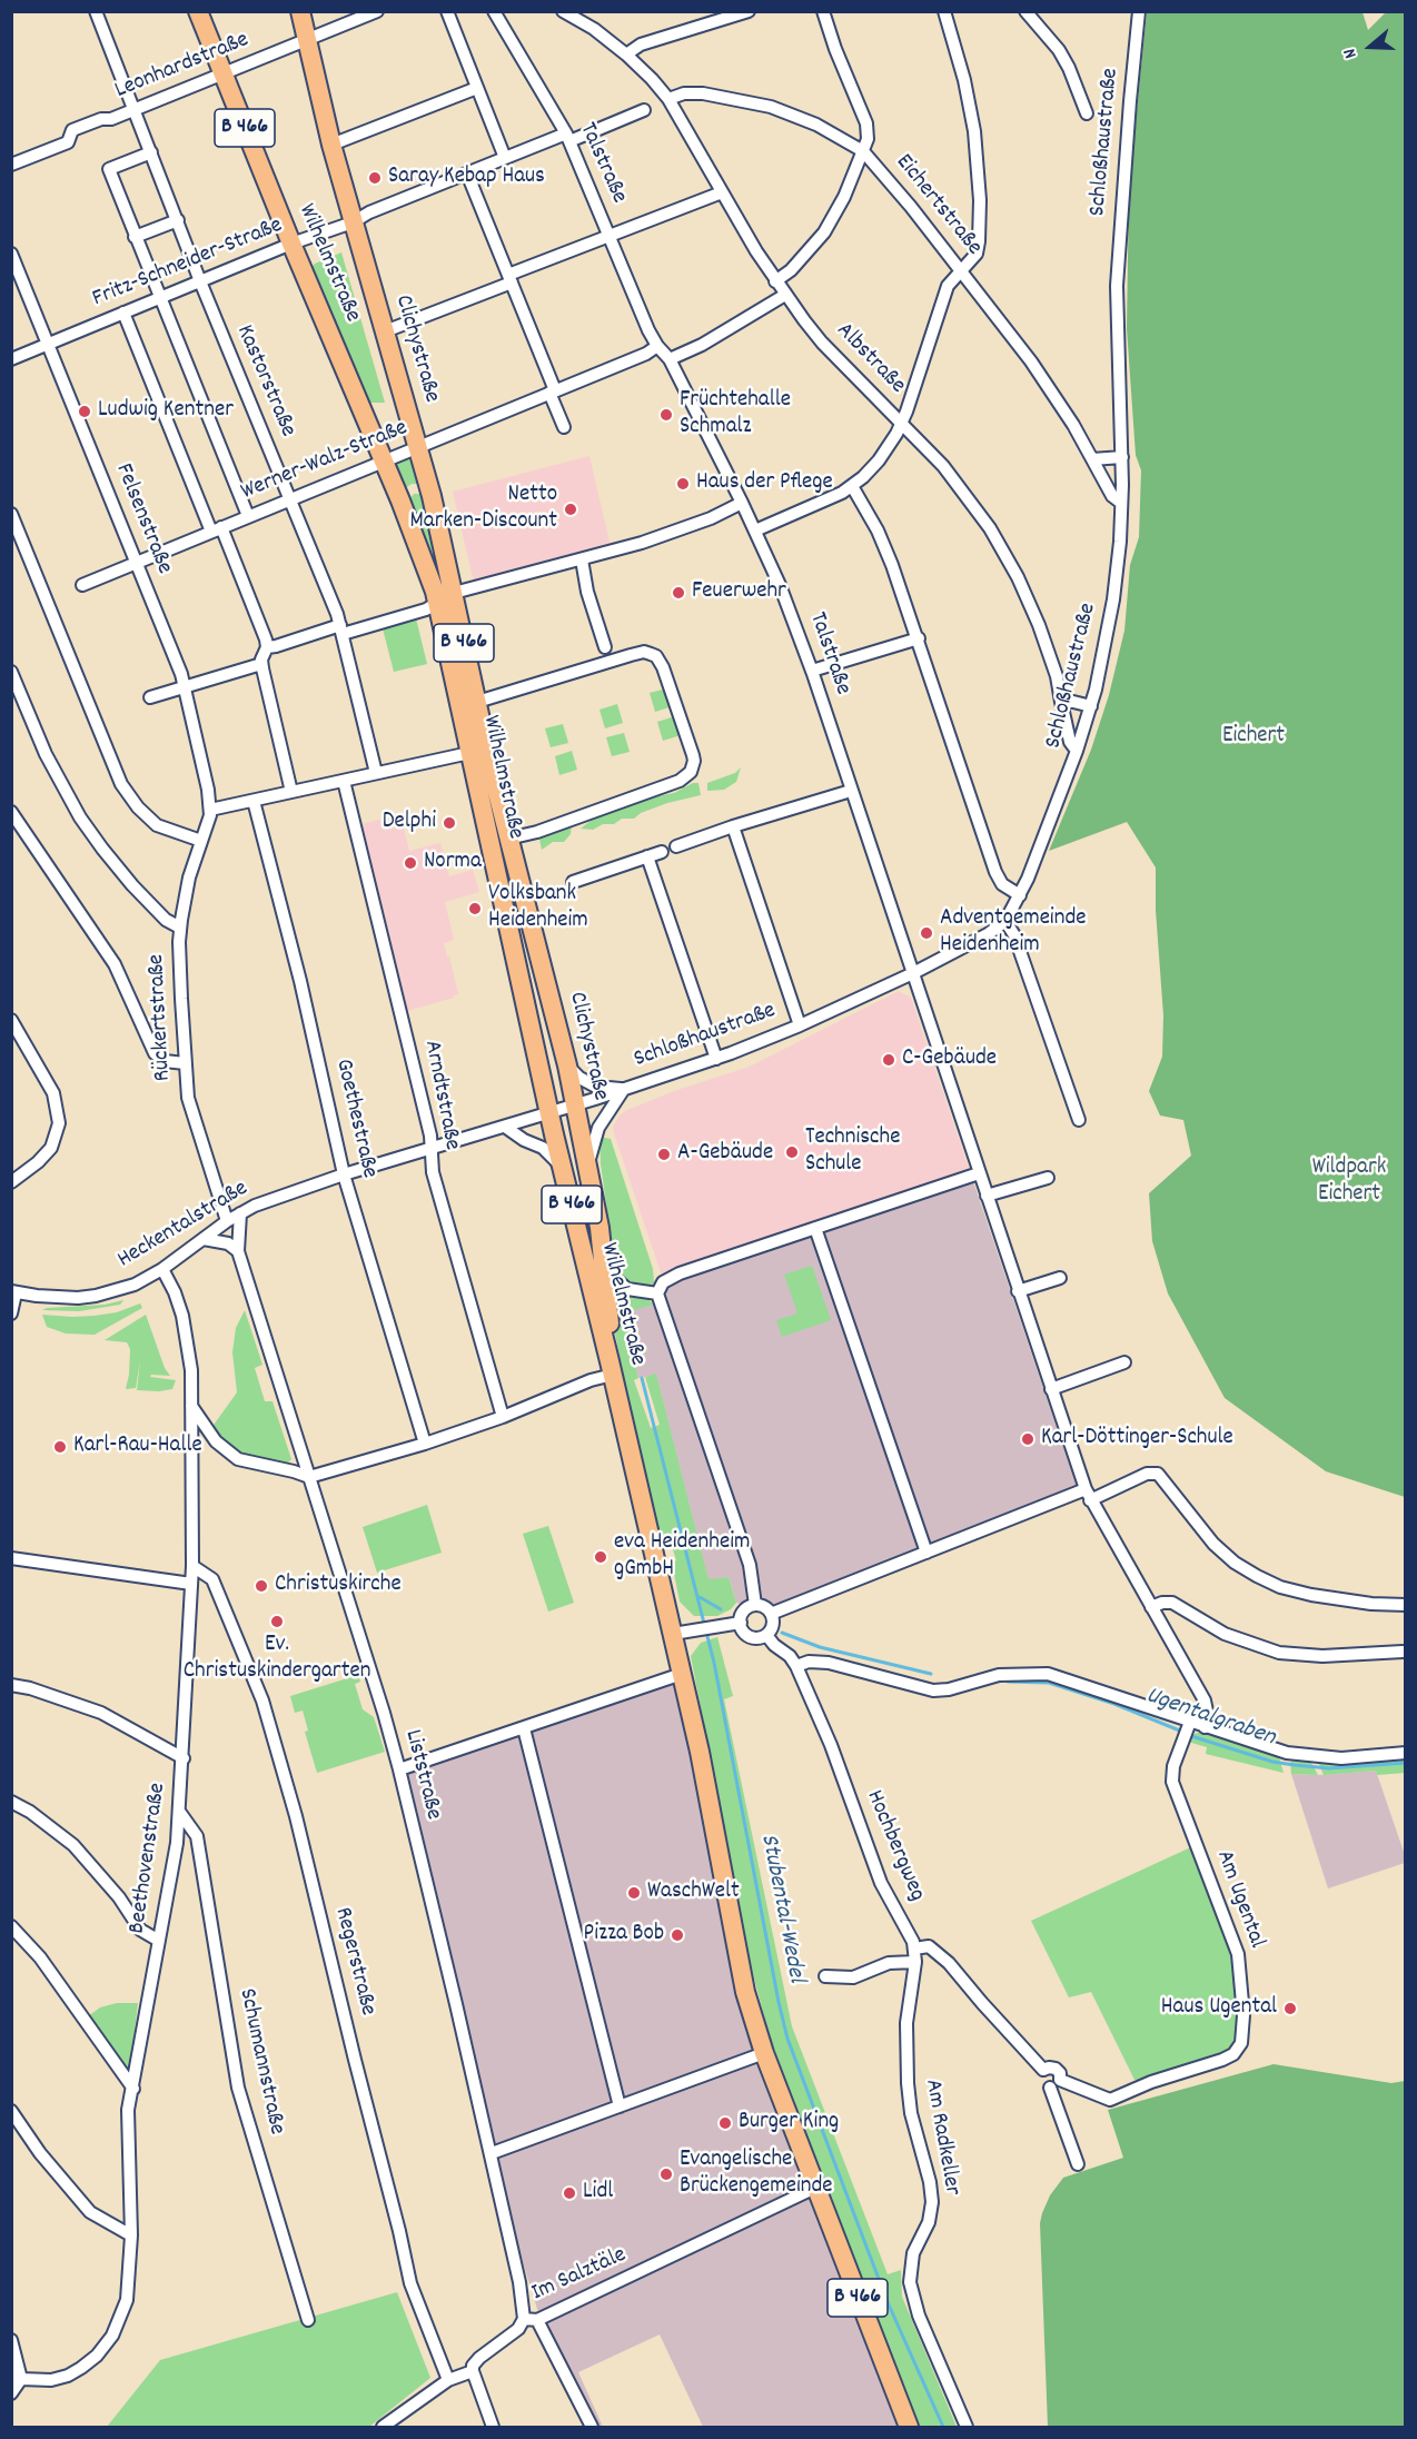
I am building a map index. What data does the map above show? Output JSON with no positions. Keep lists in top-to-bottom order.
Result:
{
  "streets": {
    "main road": ["B 466", "Wilhelmstraße", "Clichystraße"],
    "street": [
      "Leonhardstraße",
      "Schloßhaustraße",
      "Talstraße",
      "Eichertstraße",
      "Fritz-Schneider-Straße",
      "Albstraße",
      "Kastorstraße",
      "Werner-Walz-Straße",
      "Felsenstraße",
      "Rückertstraße",
      "Arndtstraße",
      "Goethestraße",
      "Heckentalstraße",
      "Liststraße",
      "Hochbergweg",
      "Beethovenstraße",
      "Am Ugental",
      "Regerstraße",
      "Schumannstraße",
      "Am Radkeller",
      "Im Salztäle"
    ]
  },
  "crossings": [
    ["Leonhardstraße", "Wilhelmstraße"],
    ["Leonhardstraße", "Clichystraße"],
    ["Leonhardstraße", "Kastorstraße"],
    ["Schloßhaustraße", "Talstraße"],
    ["Schloßhaustraße", "Eichertstraße"],
    ["Schloßhaustraße", "Wilhelmstraße"],
    ["Schloßhaustraße", "Clichystraße"],
    ["Schloßhaustraße", "Albstraße"],
    ["Schloßhaustraße", "Heckentalstraße"],
    ["Talstraße", "Fritz-Schneider-Straße"],
    ["Talstraße", "Werner-Walz-Straße"],
    ["Eichertstraße", "Albstraße"],
    ["Fritz-Schneider-Straße", "Wilhelmstraße"],
    ["Fritz-Schneider-Straße", "Clichystraße"],
    ["Fritz-Schneider-Straße", "Kastorstraße"],
    ["Fritz-Schneider-Straße", "Felsenstraße"],
    ["Wilhelmstraße", "Clichystraße"],
    ["Wilhelmstraße", "Werner-Walz-Straße"],
    ["Wilhelmstraße", "Heckentalstraße"],
    ["Wilhelmstraße", "Im Salztäle"],
    ["Clichystraße", "Werner-Walz-Straße"],
    ["Kastorstraße", "Werner-Walz-Straße"],
    ["Werner-Walz-Straße", "Felsenstraße"],
    ["Felsenstraße", "Rückertstraße"],
    ["Rückertstraße", "Heckentalstraße"],
    ["Arndtstraße", "Heckentalstraße"],
    ["Goethestraße", "Heckentalstraße"],
    ["Heckentalstraße", "Liststraße"],
    ["Heckentalstraße", "Beethovenstraße"],
    ["Liststraße", "Im Salztäle"],
    ["Hochbergweg", "Am Radkeller"],
    ["Beethovenstraße", "Regerstraße"],
    ["Beethovenstraße", "Schumannstraße"],
    ["Regerstraße", "Im Salztäle"]
  ],
  "water": ["Ugentalgraben", "Stubental-Wedel"],
  "parks": ["Eichert", "Wildpark Eichert"],
  "places": [
    "Saray Kebap Haus",
    "Ludwig Kentner",
    "Früchtehalle Schmalz",
    "Haus der Pflege",
    "Netto Marken-Discount",
    "Feuerwehr",
    "Delphi",
    "Norma",
    "Volksbank Heidenheim",
    "Adventgemeinde Heidenheim",
    "C-Gebäude",
    "Technische Schule",
    "A-Gebäude",
    "Karl-Döttinger-Schule",
    "Karl-Rau-Halle",
    "eva Heidenheim gGmbH",
    "Christuskirche",
    "Ev. Christuskindergarten",
    "WaschWelt",
    "Pizza Bob",
    "Haus Ugental",
    "Burger King",
    "Evangelische Brückengemeinde",
    "Lidl"
  ],
  "north": "left"
}
